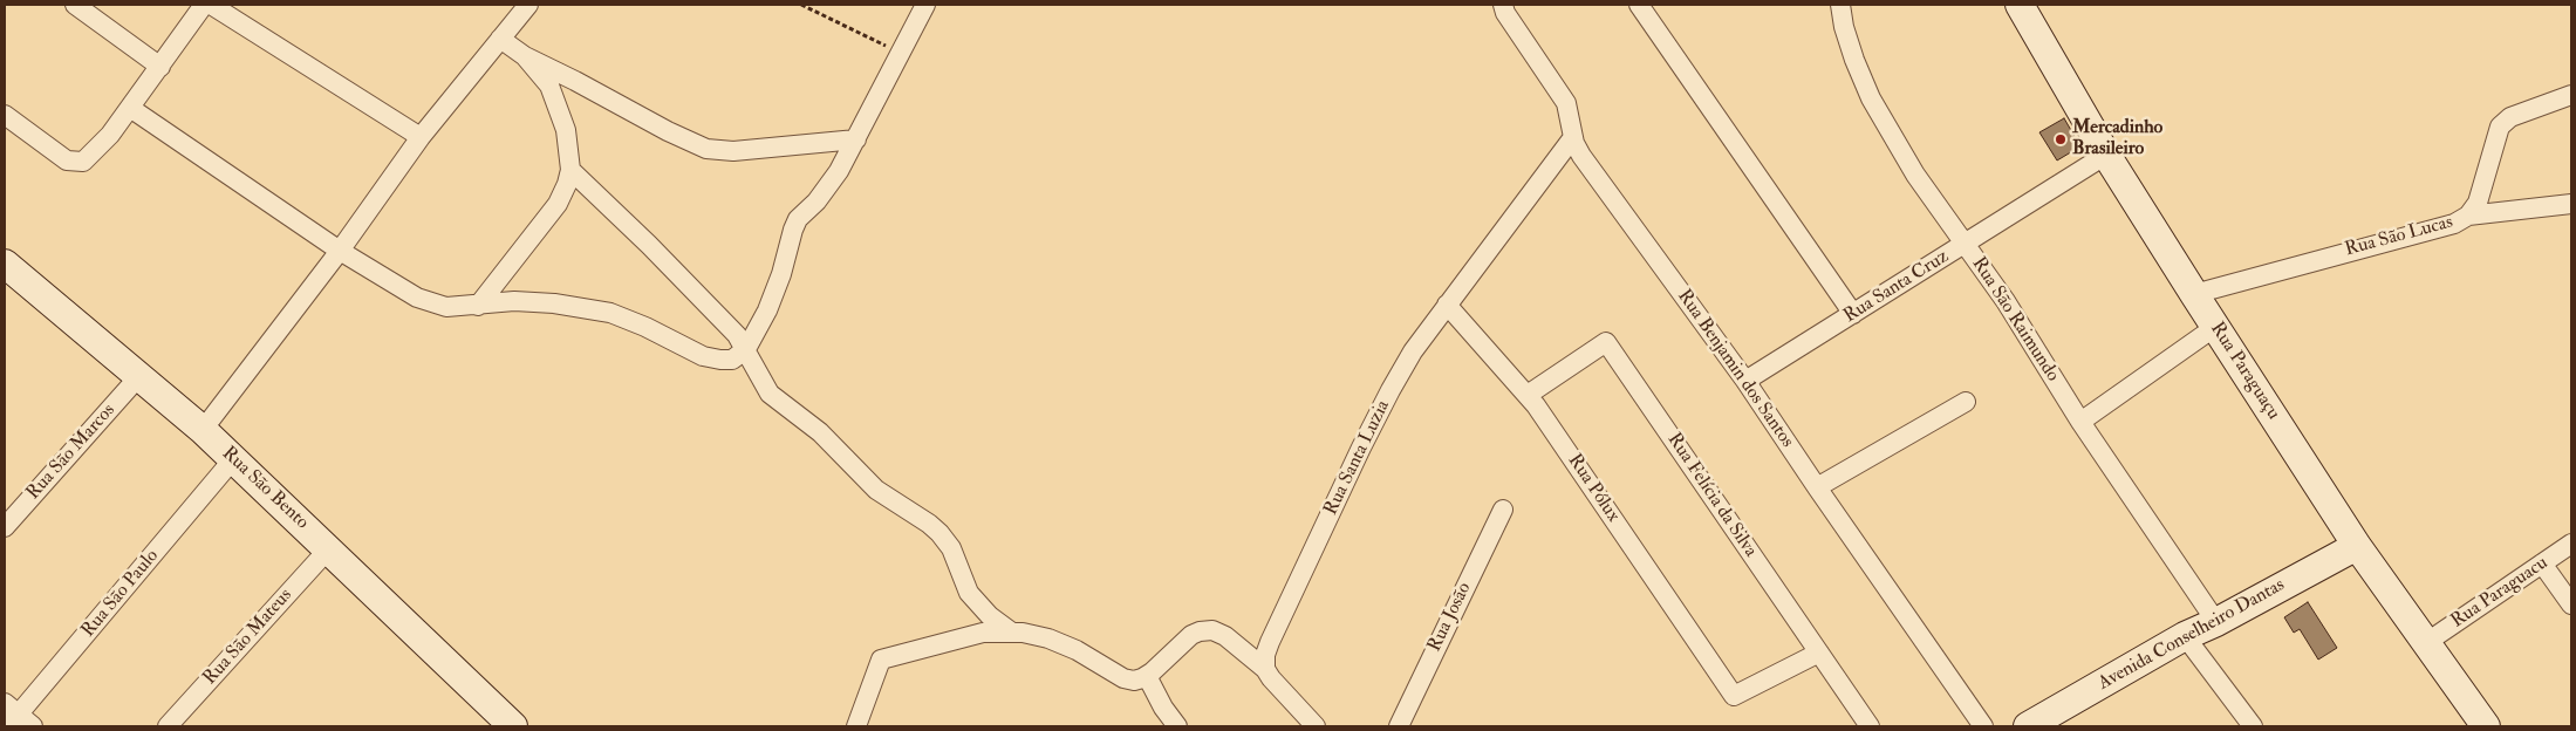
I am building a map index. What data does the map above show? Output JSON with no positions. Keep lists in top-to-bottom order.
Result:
{
  "streets": {
    "street": [
      "Rua São Lucas",
      "Rua Santa Cruz",
      "Rua São Raimundo",
      "Rua Benjamin dos Santos",
      "Rua Paraguaçu",
      "Rua São Marcos",
      "Rua Santa Luzia",
      "Rua São Bento",
      "Rua Pólux",
      "Rua Felícia da Silva",
      "Rua Paraguacu",
      "Rua São Paulo",
      "Rua Josão",
      "Avenida Conselheiro Dantas",
      "Rua São Mateus"
    ]
  },
  "crossings": [
    ["Rua São Lucas", "Rua Paraguaçu"],
    ["Rua Santa Cruz", "Rua São Raimundo"],
    ["Rua Santa Cruz", "Rua Benjamin dos Santos"],
    ["Rua Santa Cruz", "Rua Paraguaçu"],
    ["Rua São Raimundo", "Avenida Conselheiro Dantas"],
    ["Rua Benjamin dos Santos", "Rua Santa Luzia"],
    ["Rua Paraguaçu", "Rua Paraguacu"],
    ["Rua Paraguaçu", "Avenida Conselheiro Dantas"],
    ["Rua São Marcos", "Rua São Bento"],
    ["Rua Santa Luzia", "Rua Pólux"],
    ["Rua São Bento", "Rua São Paulo"],
    ["Rua São Bento", "Rua São Mateus"],
    ["Rua Pólux", "Rua Felícia da Silva"]
  ],
  "places": ["Mercadinho Brasileiro"]
}
